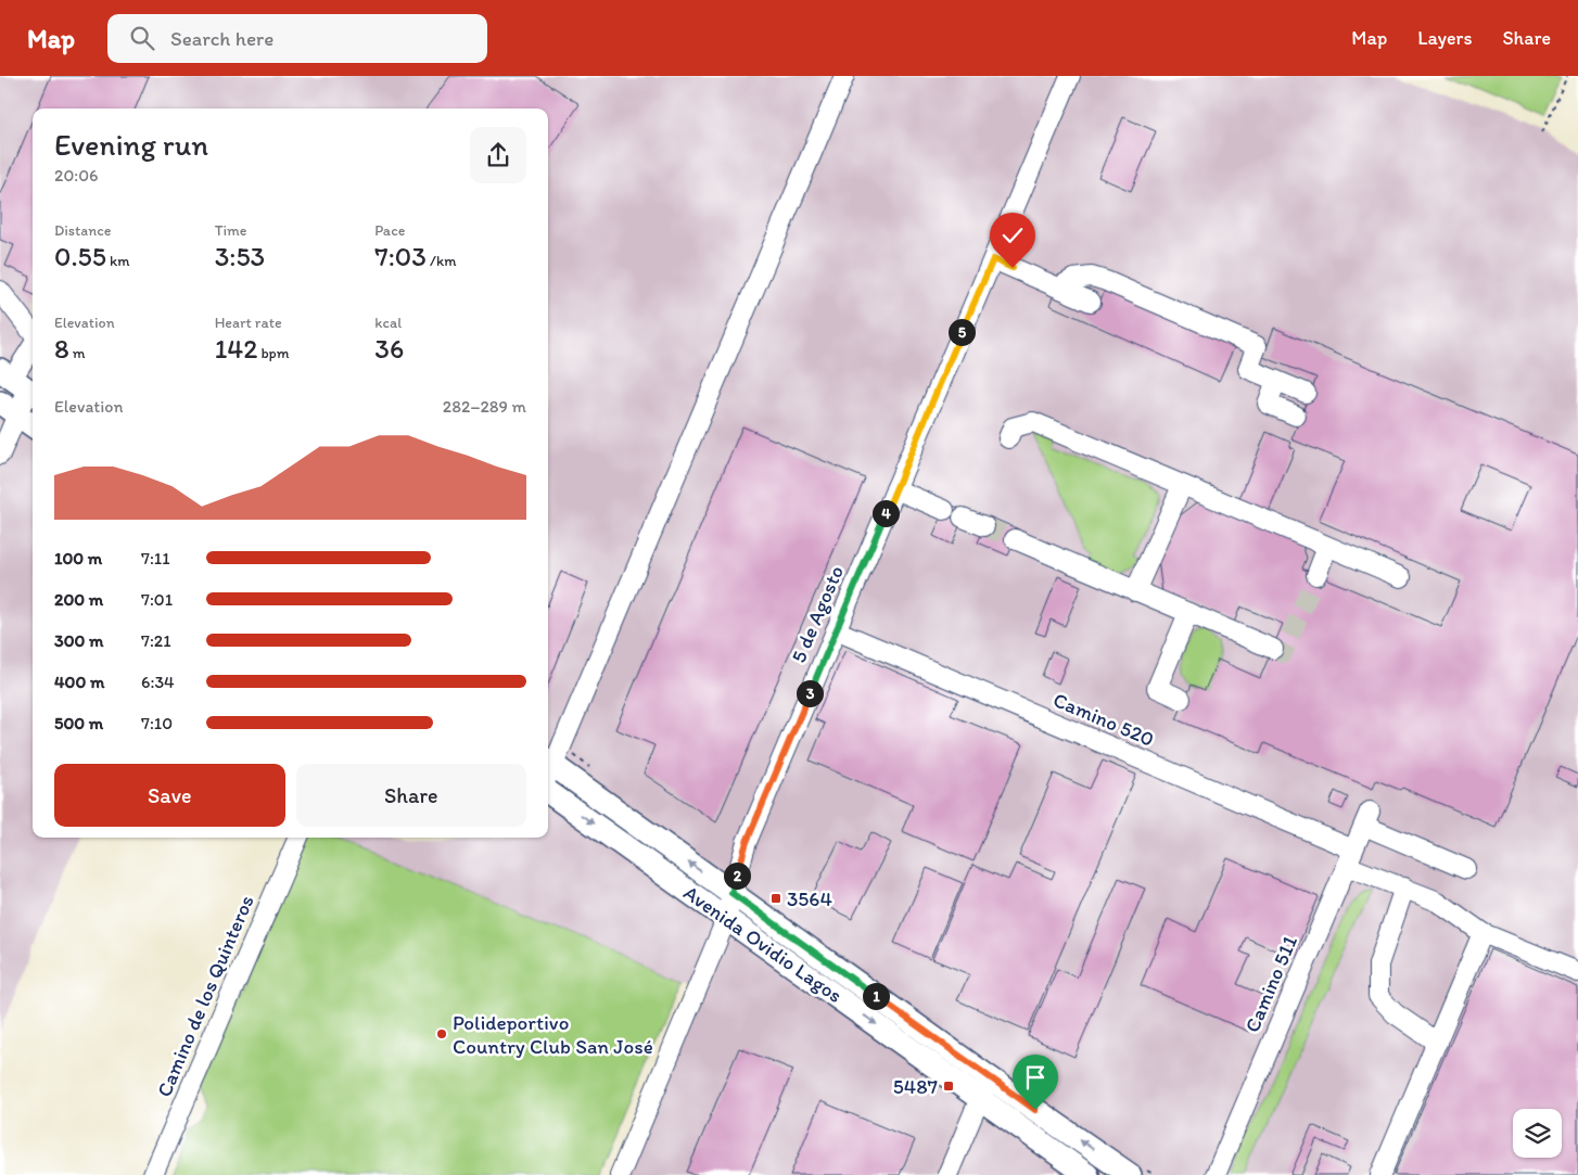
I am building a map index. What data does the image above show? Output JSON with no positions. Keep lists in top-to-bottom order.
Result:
{
  "streets": {
    "main road": ["Avenida Ovidio Lagos"],
    "street": [
      "5 de Agosto",
      "Camino 520",
      "Camino 511",
      "Camino de los Quinteros"
    ]
  },
  "crossings": [
    ["5 de Agosto", "Camino 520"],
    ["5 de Agosto", "Avenida Ovidio Lagos"],
    ["Camino 520", "Camino 511"]
  ],
  "places": {
    "transit": ["3564", "5487"],
    "other": ["Polideportivo Country Club San José"]
  },
  "page": {
    "header": "Map",
    "search": "Search here",
    "nav": ["Map", "Layers", "Share"],
    "heading": ["Evening run", "20:06"],
    "stats": [
      ["Distance", "0.55 km"],
      ["Time", "3:53"],
      ["Pace", "7:03 /km"],
      ["Elevation", "8 m"],
      ["Heart rate", "142 bpm"],
      ["kcal", "36"]
    ],
    "pins": [
      "5",
      "4",
      "3",
      "2",
      "1"
    ],
    "chart": ["Elevation", "282–289 m"],
    "list": [
      {
        "name": "100 m",
        "note": "7:11"
      },
      {
        "name": "200 m",
        "note": "7:01"
      },
      {
        "name": "300 m",
        "note": "7:21"
      },
      {
        "name": "400 m",
        "note": "6:34"
      },
      {
        "name": "500 m",
        "note": "7:10"
      }
    ],
    "buttons": ["Save", "Share"]
  }
}
